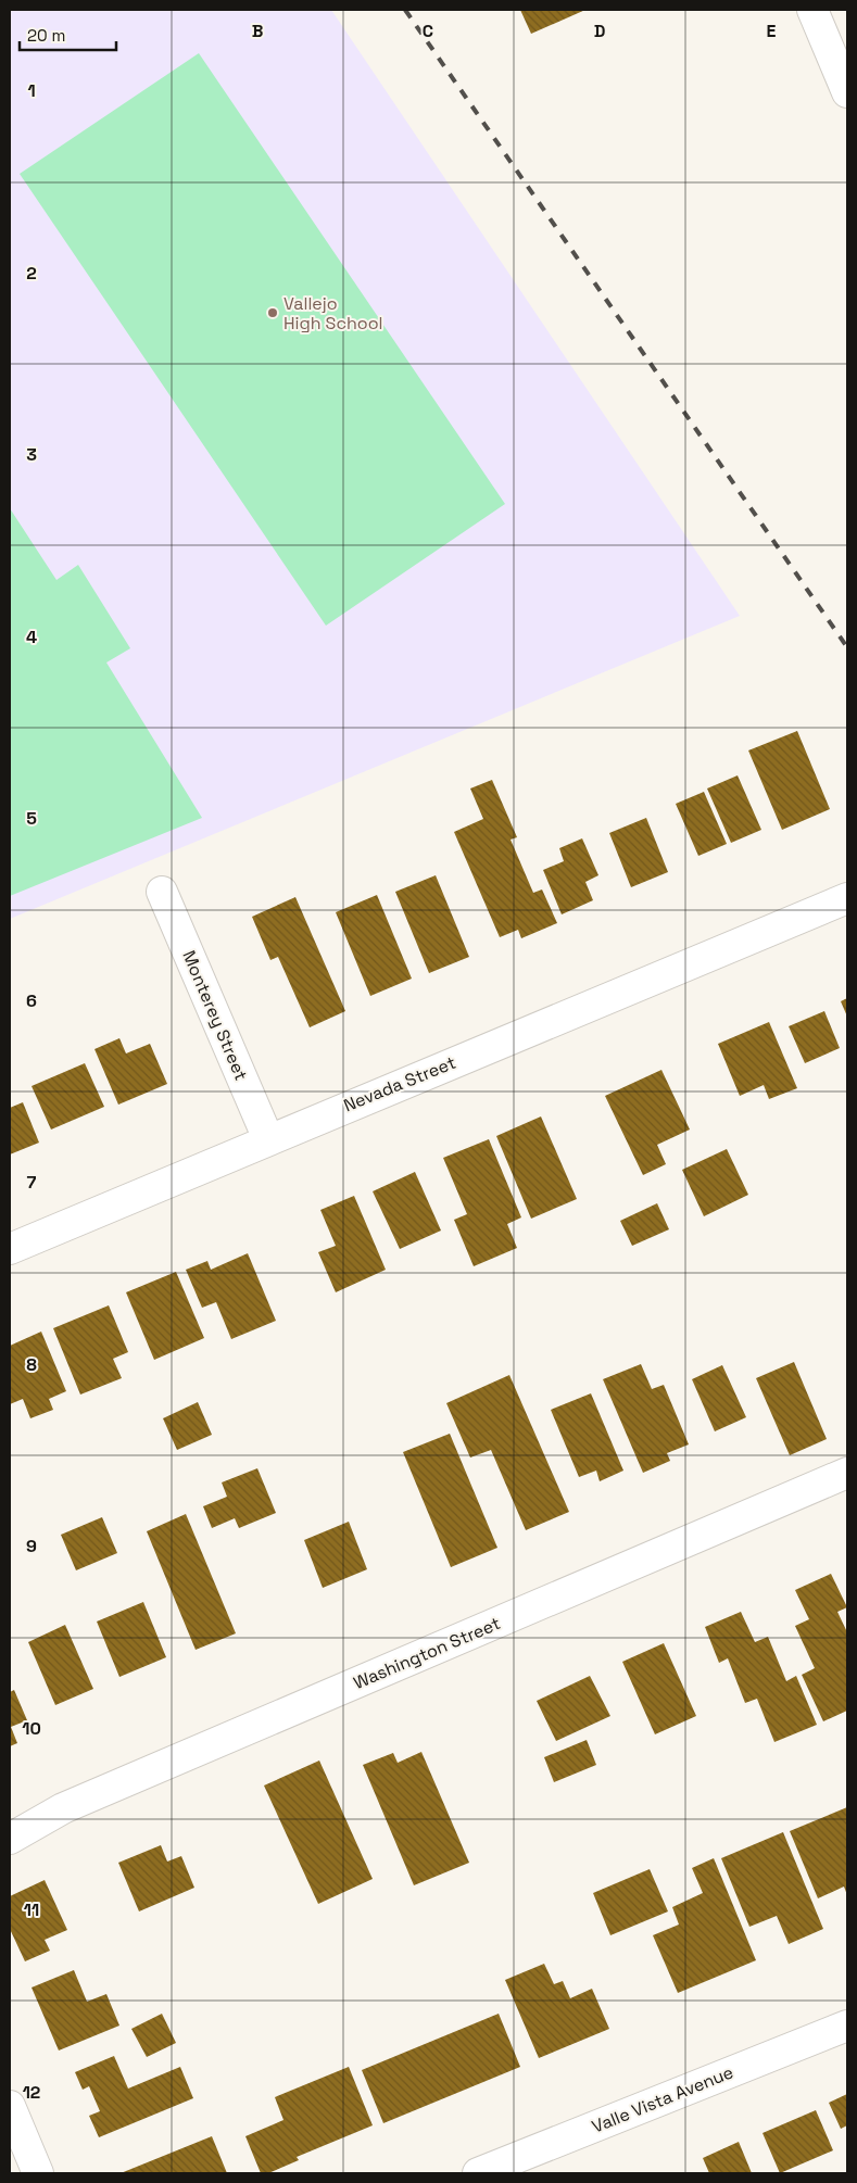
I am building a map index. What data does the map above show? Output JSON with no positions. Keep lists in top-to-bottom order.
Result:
{
  "streets": {
    "street": [
      "Monterey Street",
      "Nevada Street",
      "Washington Street",
      "Valle Vista Avenue"
    ]
  },
  "crossings": [
    ["Monterey Street", "Nevada Street"]
  ],
  "places": ["Vallejo High School"],
  "scale_bar": "20 m",
  "grid": {
    "columns": [
      "B",
      "C",
      "D",
      "E"
    ],
    "rows": [
      "1",
      "2",
      "3",
      "4",
      "5",
      "6",
      "7",
      "8",
      "9",
      "10",
      "11",
      "12"
    ]
  }
}
